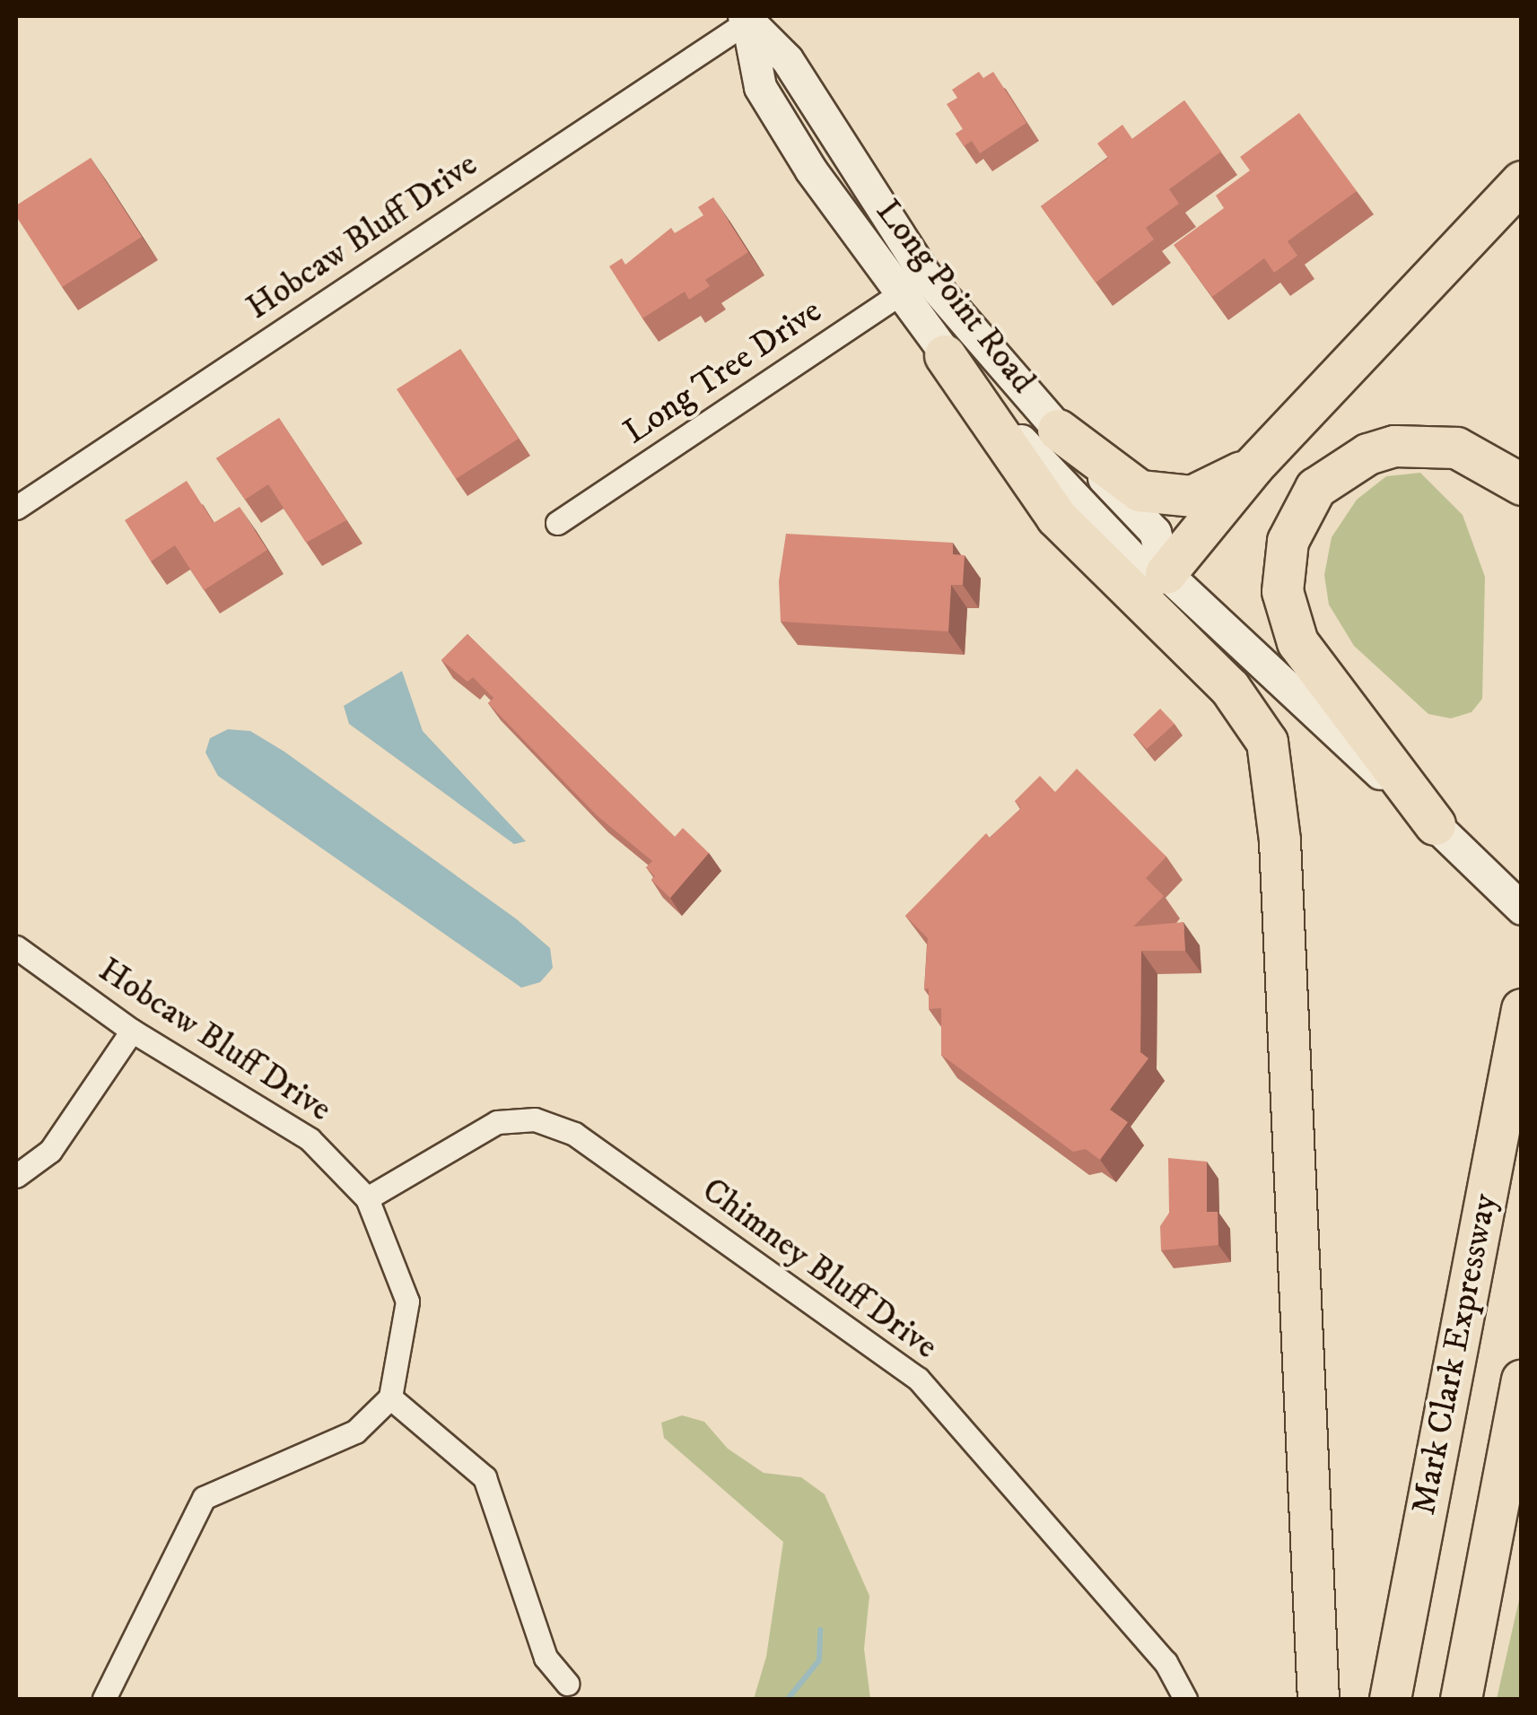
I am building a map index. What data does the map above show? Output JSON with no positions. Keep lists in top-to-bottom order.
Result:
{
  "streets": {
    "highway": ["Mark Clark Expressway"],
    "main road": ["Long Point Road"],
    "street": ["Hobcaw Bluff Drive", "Long Tree Drive", "Chimney Bluff Drive"]
  },
  "crossings": [
    ["Hobcaw Bluff Drive", "Long Point Road"],
    ["Hobcaw Bluff Drive", "Chimney Bluff Drive"],
    ["Long Point Road", "Long Tree Drive"]
  ]
}
